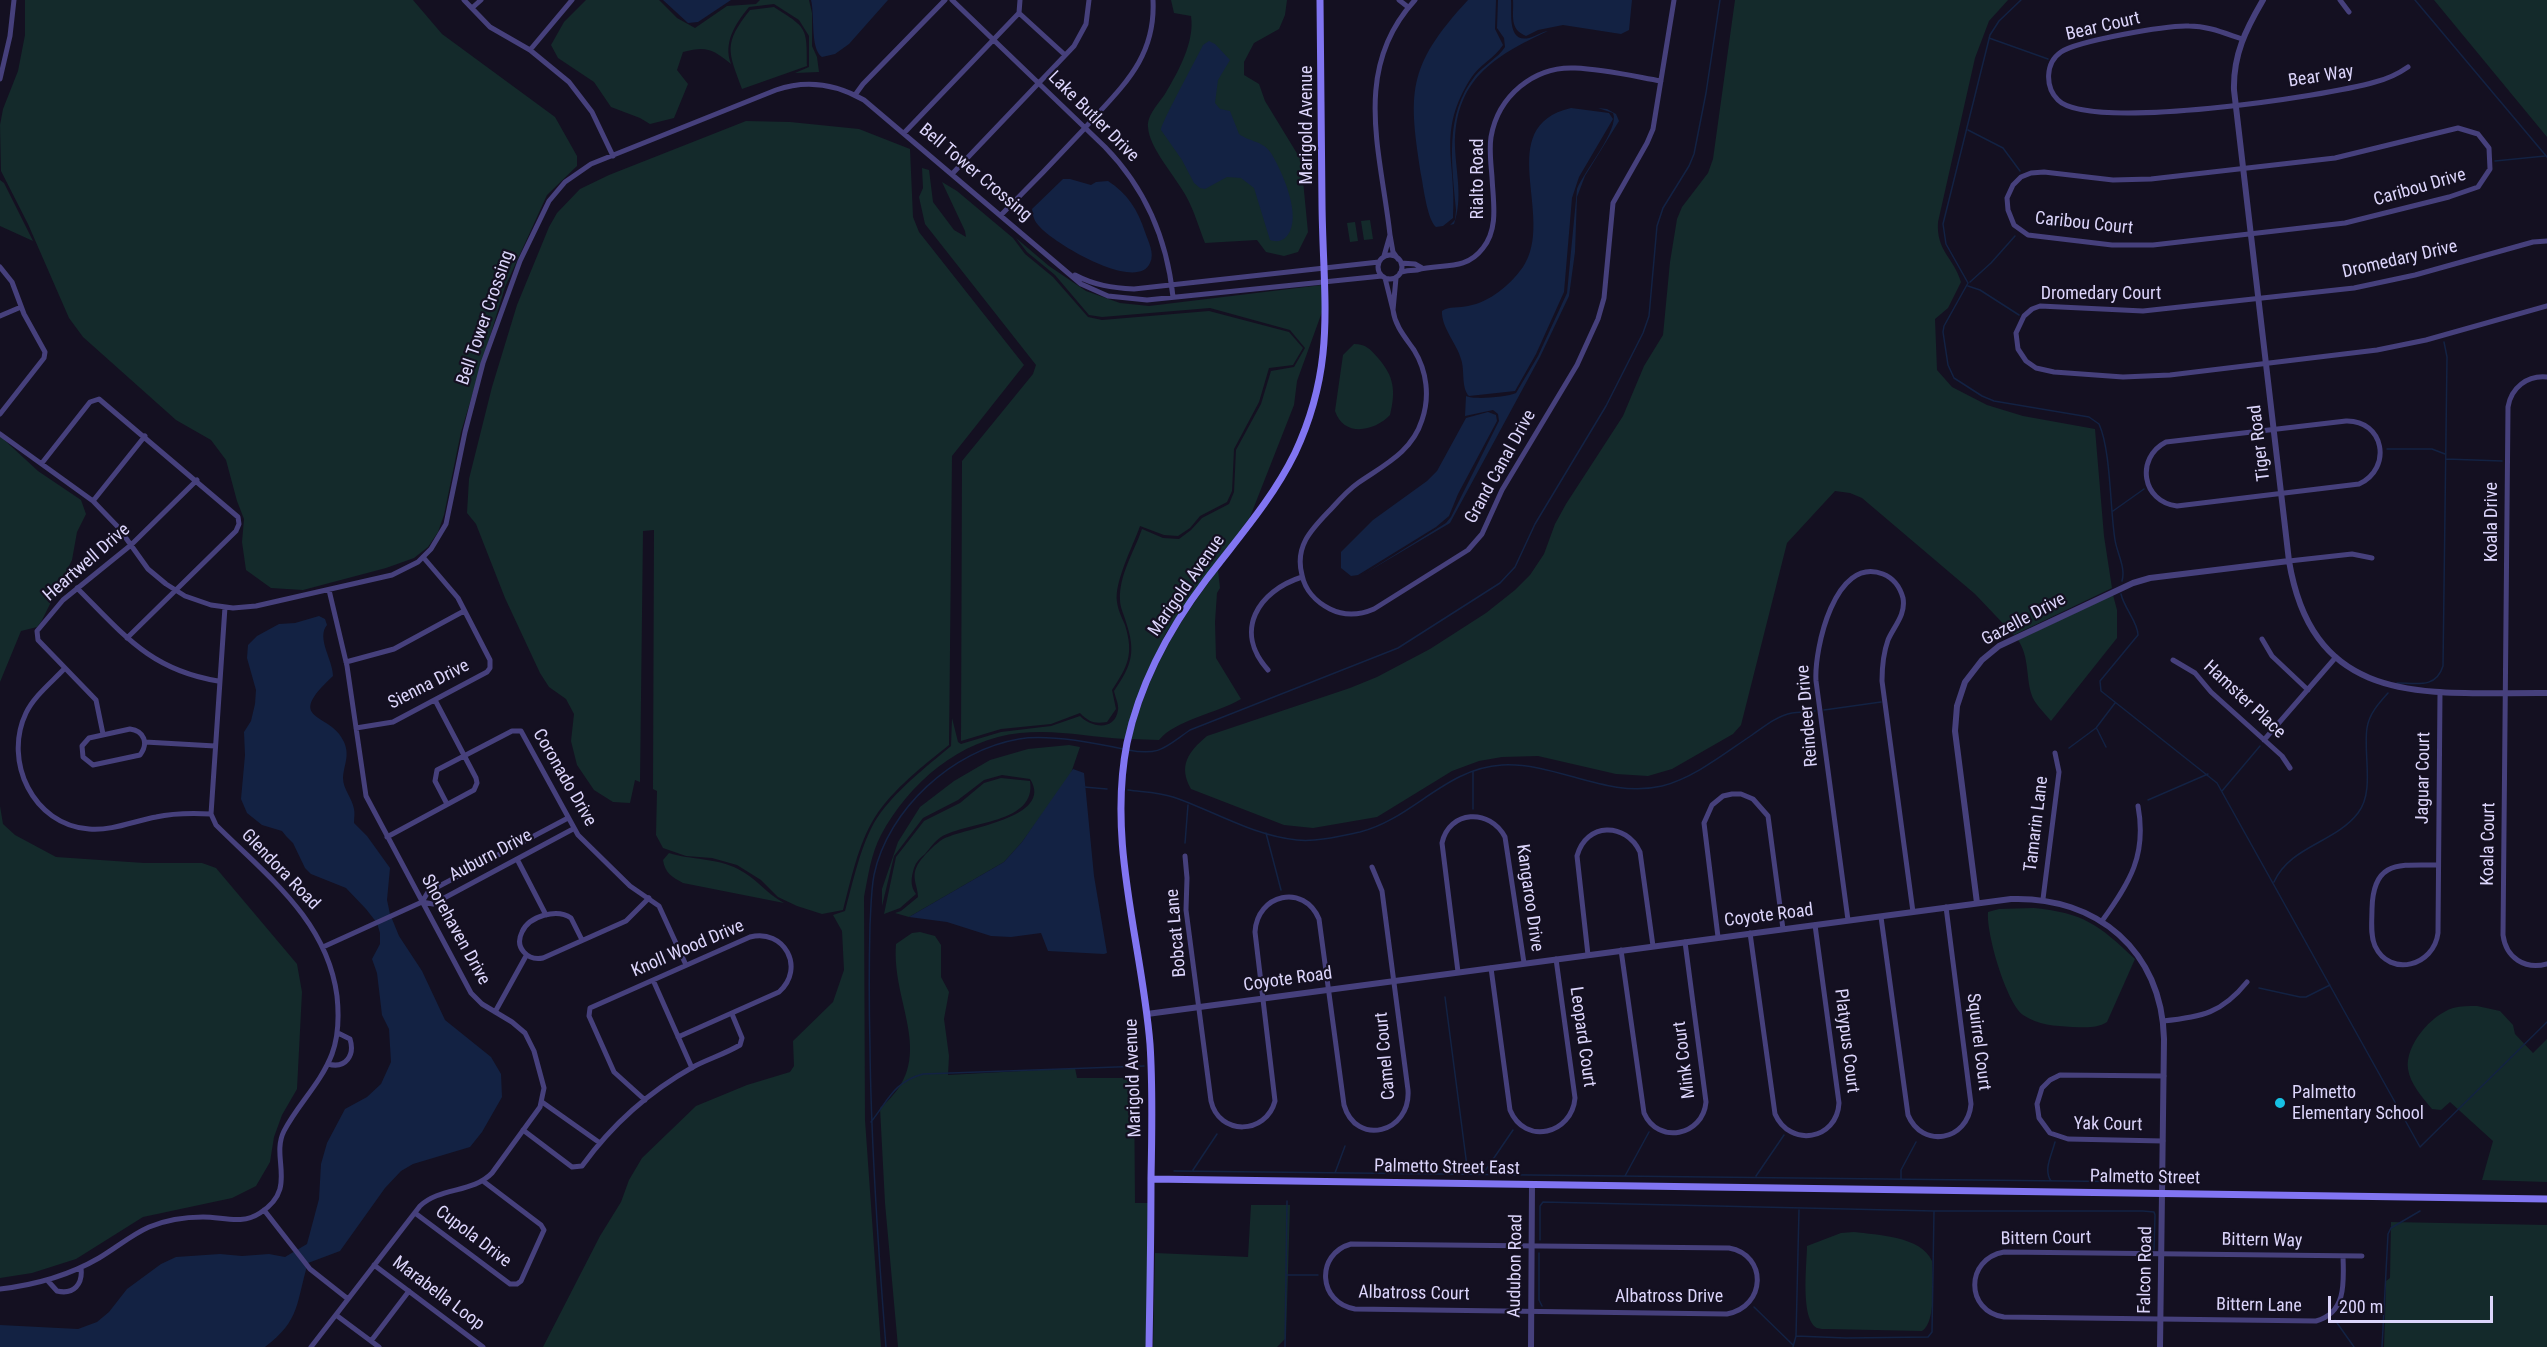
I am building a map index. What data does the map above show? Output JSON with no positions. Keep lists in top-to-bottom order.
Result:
{
  "streets": {
    "main road": ["Marigold Avenue", "Palmetto Street East", "Palmetto Street"],
    "street": [
      "Bear Court",
      "Bear Way",
      "Lake Butler Drive",
      "Bell Tower Crossing",
      "Rialto Road",
      "Caribou Drive",
      "Caribou Court",
      "Dromedary Drive",
      "Dromedary Court",
      "Tiger Road",
      "Grand Canal Drive",
      "Koala Drive",
      "Heartwell Drive",
      "Gazelle Drive",
      "Sienna Drive",
      "Hamster Place",
      "Reindeer Drive",
      "Coronado Drive",
      "Jaguar Court",
      "Tamarin Lane",
      "Koala Court",
      "Auburn Drive",
      "Glendora Road",
      "Kangaroo Drive",
      "Coyote Road",
      "Shorehaven Drive",
      "Bobcat Lane",
      "Knoll Wood Drive",
      "Leopard Court",
      "Platypus Court",
      "Squirrel Court",
      "Camel Court",
      "Mink Court",
      "Yak Court",
      "Cupola Drive",
      "Bittern Court",
      "Bittern Way",
      "Audubon Road",
      "Falcon Road",
      "Marabella Loop",
      "Albatross Court",
      "Albatross Drive",
      "Bittern Lane"
    ]
  },
  "crossings": [
    ["Bear Court", "Bear Way"],
    ["Bear Court", "Tiger Road"],
    ["Bear Way", "Tiger Road"],
    ["Lake Butler Drive", "Bell Tower Crossing"],
    ["Marigold Avenue", "Bell Tower Crossing"],
    ["Marigold Avenue", "Coyote Road"],
    ["Marigold Avenue", "Palmetto Street East"],
    ["Bell Tower Crossing", "Rialto Road"],
    ["Bell Tower Crossing", "Heartwell Drive"],
    ["Bell Tower Crossing", "Sienna Drive"],
    ["Bell Tower Crossing", "Shorehaven Drive"],
    ["Rialto Road", "Grand Canal Drive"],
    ["Caribou Drive", "Caribou Court"],
    ["Caribou Drive", "Tiger Road"],
    ["Caribou Court", "Tiger Road"],
    ["Dromedary Drive", "Dromedary Court"],
    ["Dromedary Drive", "Tiger Road"],
    ["Dromedary Court", "Tiger Road"],
    ["Tiger Road", "Koala Drive"],
    ["Tiger Road", "Gazelle Drive"],
    ["Tiger Road", "Jaguar Court"],
    ["Tiger Road", "Koala Court"],
    ["Koala Drive", "Koala Court"],
    ["Gazelle Drive", "Coyote Road"],
    ["Sienna Drive", "Shorehaven Drive"],
    ["Reindeer Drive", "Coyote Road"],
    ["Coronado Drive", "Auburn Drive"],
    ["Coronado Drive", "Knoll Wood Drive"],
    ["Tamarin Lane", "Coyote Road"],
    ["Auburn Drive", "Glendora Road"],
    ["Auburn Drive", "Shorehaven Drive"],
    ["Kangaroo Drive", "Coyote Road"],
    ["Coyote Road", "Bobcat Lane"],
    ["Coyote Road", "Leopard Court"],
    ["Coyote Road", "Platypus Court"],
    ["Coyote Road", "Squirrel Court"],
    ["Coyote Road", "Camel Court"],
    ["Coyote Road", "Mink Court"],
    ["Coyote Road", "Yak Court"],
    ["Coyote Road", "Palmetto Street"],
    ["Coyote Road", "Falcon Road"],
    ["Bobcat Lane", "Camel Court"],
    ["Palmetto Street East", "Palmetto Street"],
    ["Palmetto Street East", "Audubon Road"],
    ["Palmetto Street", "Falcon Road"],
    ["Bittern Court", "Bittern Way"],
    ["Bittern Court", "Falcon Road"],
    ["Bittern Court", "Bittern Lane"],
    ["Bittern Way", "Falcon Road"],
    ["Bittern Way", "Bittern Lane"],
    ["Audubon Road", "Albatross Court"],
    ["Audubon Road", "Albatross Drive"],
    ["Falcon Road", "Bittern Lane"],
    ["Albatross Court", "Albatross Drive"]
  ],
  "places": ["Palmetto Elementary School"],
  "scale_bar": "200 m"
}
